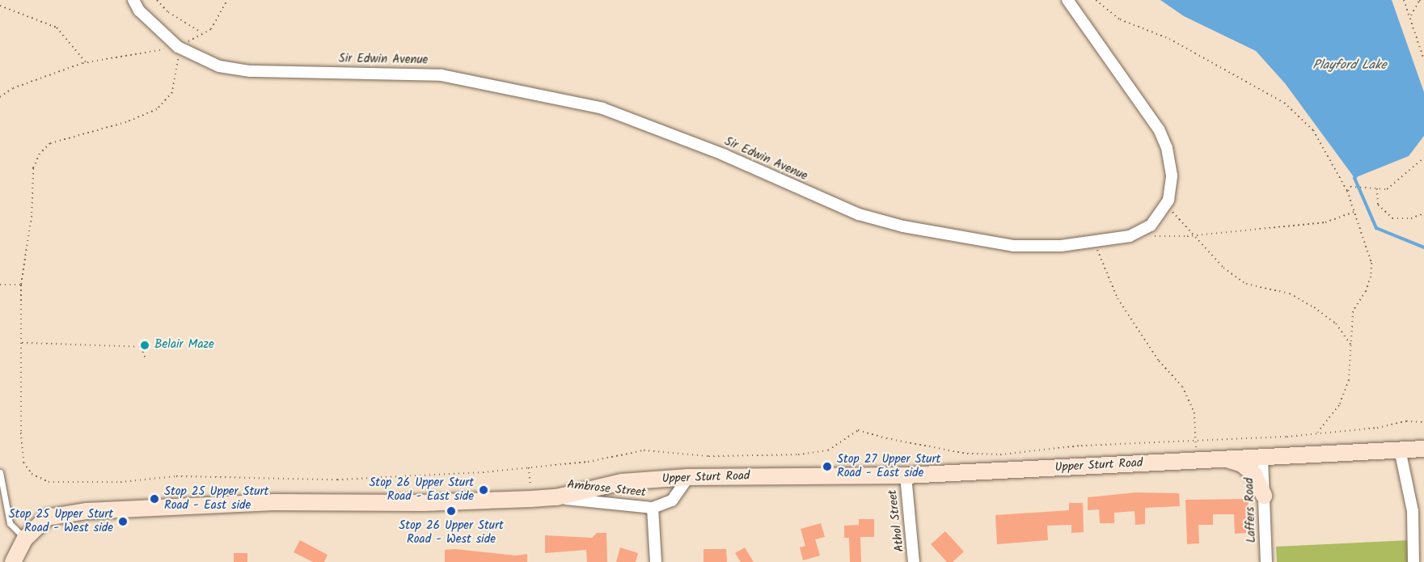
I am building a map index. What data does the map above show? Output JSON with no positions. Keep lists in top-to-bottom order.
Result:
{
  "streets": {
    "main road": ["Upper Sturt Road"],
    "street": [
      "Sir Edwin Avenue",
      "Ambrose Street",
      "Laffers Road",
      "Athol Street"
    ]
  },
  "crossings": [
    ["Upper Sturt Road", "Ambrose Street"],
    ["Upper Sturt Road", "Laffers Road"],
    ["Upper Sturt Road", "Athol Street"]
  ],
  "water": ["Playford Lake"],
  "places": [
    "Belair Maze",
    "Stop 27 Upper Sturt Road - East side",
    "Stop 26 Upper Sturt Road - East side",
    "Stop 25 Upper Sturt Road - East side",
    "Stop 26 Upper Sturt Road - West side",
    "Stop 25 Upper Sturt Road - West side"
  ]
}
